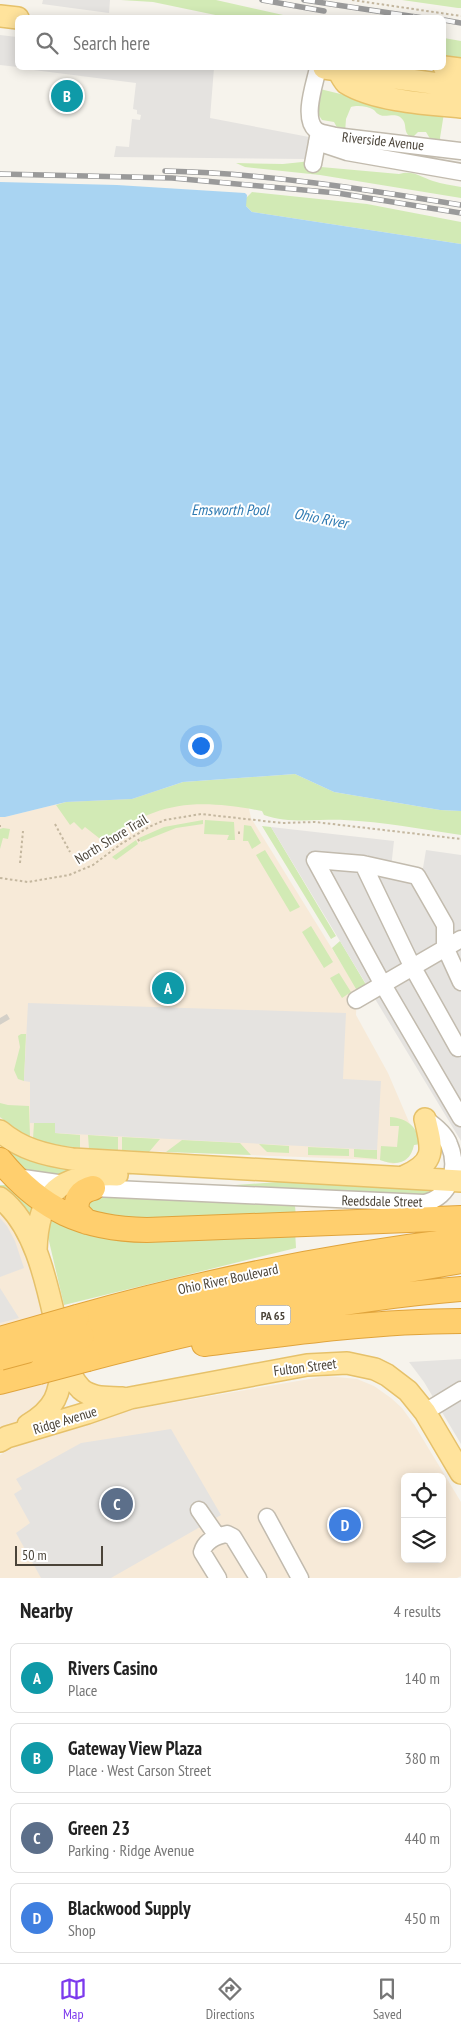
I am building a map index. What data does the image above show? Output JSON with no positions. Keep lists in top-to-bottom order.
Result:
{
  "streets": {
    "highway": ["Ohio River Boulevard", "PA 65"],
    "main road": ["Reedsdale Street", "Fulton Street", "Ridge Avenue"],
    "street": ["Riverside Avenue"],
    "path": ["North Shore Trail"]
  },
  "crossings": [
    ["Fulton Street", "Ridge Avenue"]
  ],
  "water": ["Emsworth Pool", "Ohio River"],
  "scale_bar": "50 m",
  "page": {
    "search": "Search here",
    "pins": [
      "B",
      "A",
      "C",
      "D"
    ],
    "scale": "50 m",
    "heading": ["Nearby", "4 results"],
    "list": [
      {
        "mark": "A",
        "name": "Rivers Casino",
        "note": "Place",
        "value": "140 m"
      },
      {
        "mark": "B",
        "name": "Gateway View Plaza",
        "note": "Place · West Carson Street",
        "value": "380 m"
      },
      {
        "mark": "C",
        "name": "Green 23",
        "note": "Parking · Ridge Avenue",
        "value": "440 m"
      },
      {
        "mark": "D",
        "name": "Blackwood Supply",
        "note": "Shop",
        "value": "450 m"
      }
    ],
    "nav": ["Map", "Directions", "Saved"]
  }
}
